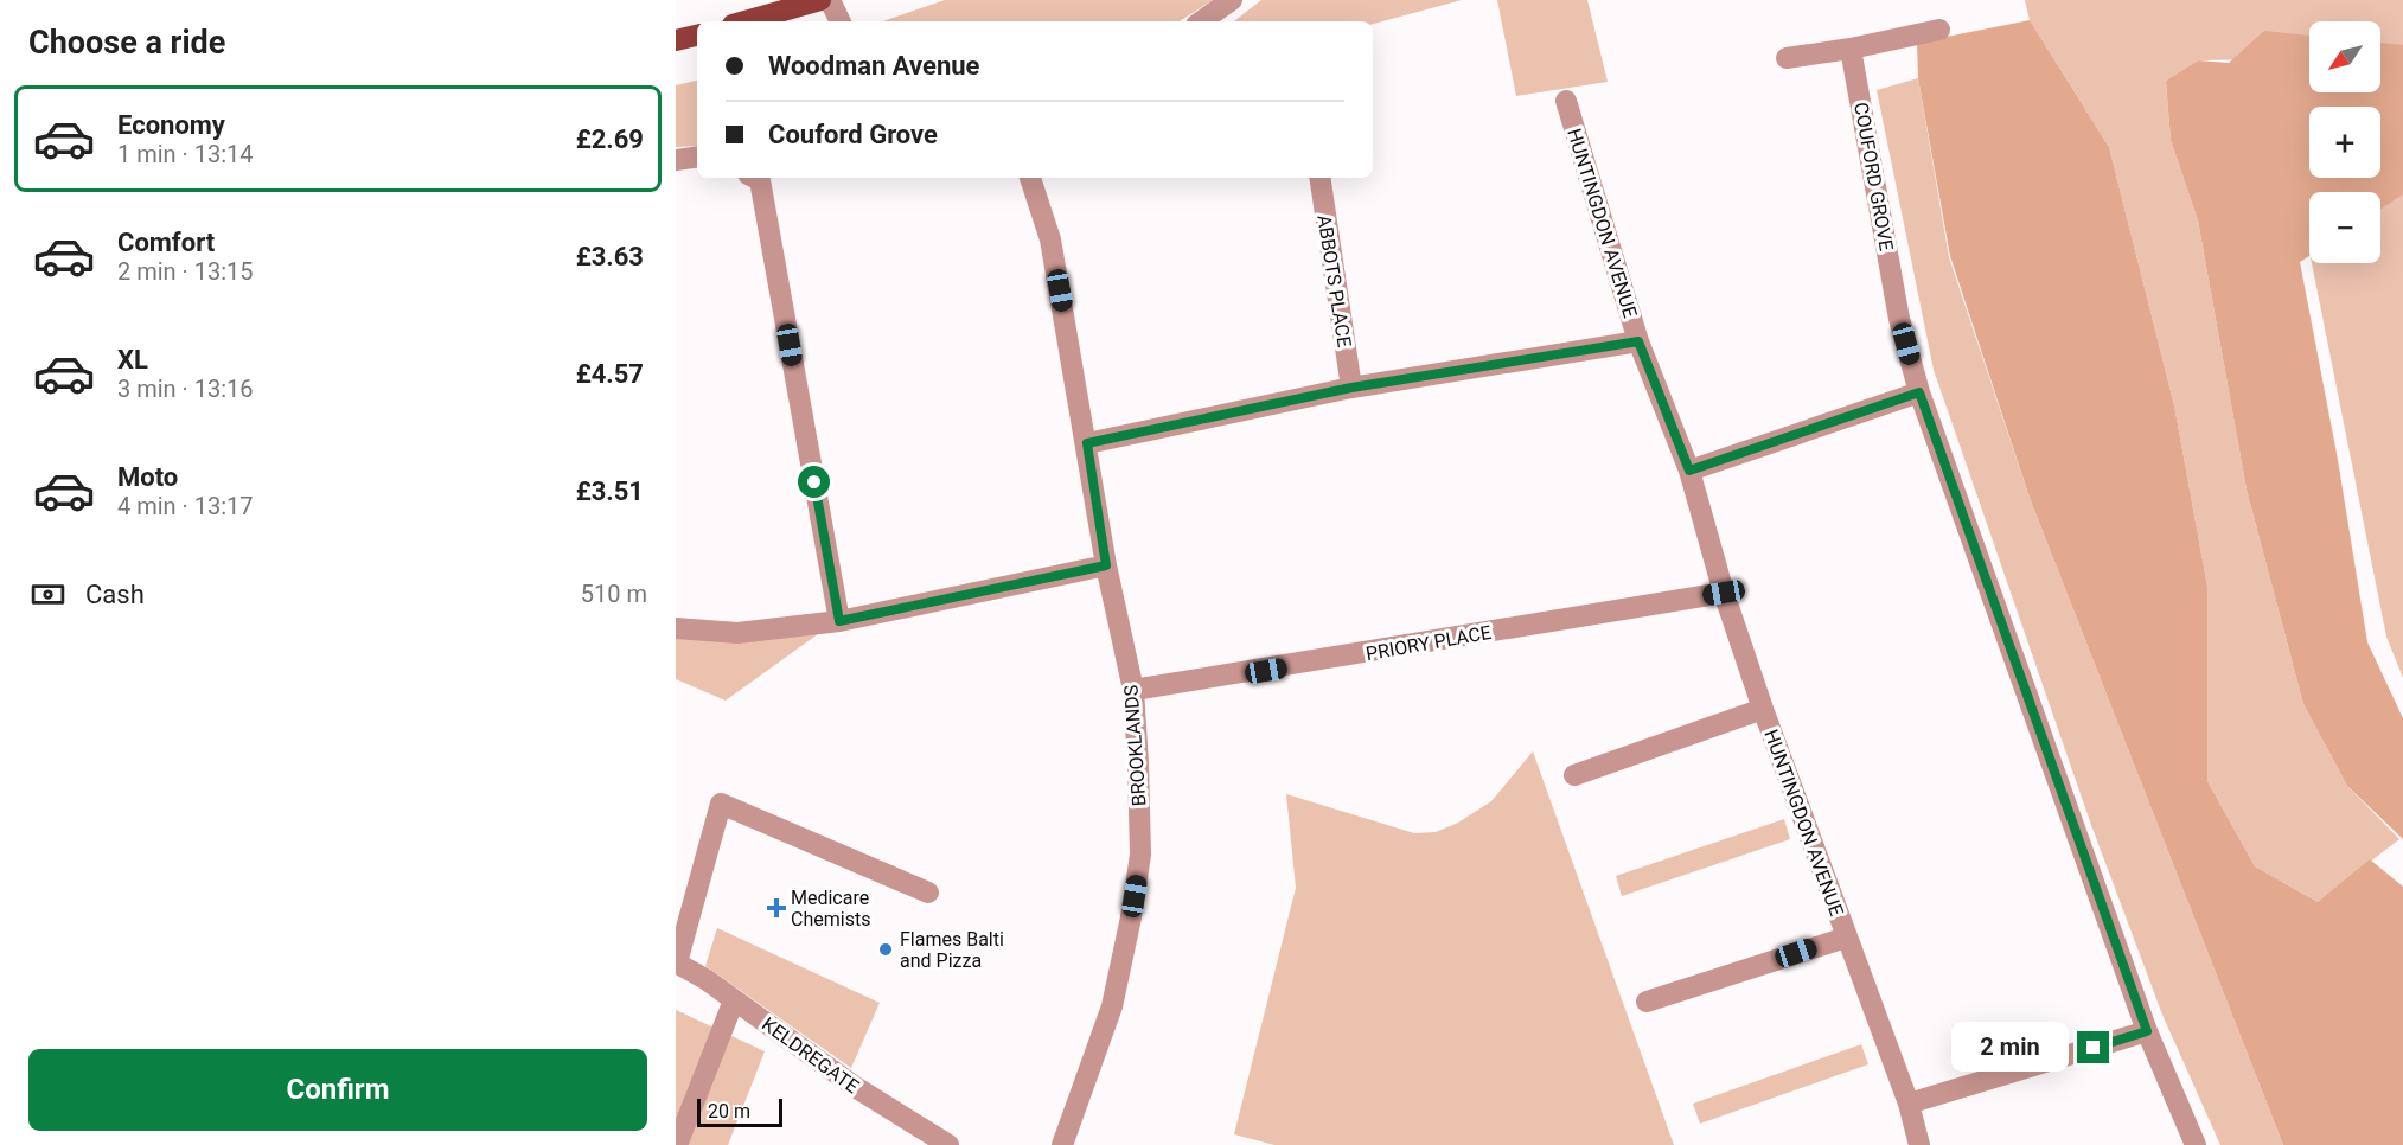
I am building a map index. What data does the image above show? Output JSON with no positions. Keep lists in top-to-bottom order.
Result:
{
  "streets": {
    "street": [
      "COUFORD GROVE",
      "HUNTINGDON AVENUE",
      "ABBOTS PLACE",
      "PRIORY PLACE",
      "BROOKLANDS",
      "KELDREGATE"
    ]
  },
  "crossings": [
    ["HUNTINGDON AVENUE", "PRIORY PLACE"],
    ["PRIORY PLACE", "BROOKLANDS"]
  ],
  "places": {
    "health": ["Medicare Chemists"],
    "other": ["Flames Balti and Pizza"]
  },
  "scale_bar": "20 m",
  "north": "bottom left",
  "page": {
    "heading": "Choose a ride",
    "map_buttons": ["+", "−"],
    "banner": ["Woodman Avenue", "Couford Grove"],
    "list": [
      {
        "name": "Economy",
        "note": "1 min · 13:14",
        "value": "£2.69"
      },
      {
        "name": "Comfort",
        "note": "2 min · 13:15",
        "value": "£3.63"
      },
      {
        "name": "XL",
        "note": "3 min · 13:16",
        "value": "£4.57"
      },
      {
        "name": "Moto",
        "note": "4 min · 13:17",
        "value": "£3.51"
      }
    ],
    "pay": ["Cash", "510 m"],
    "bubble": "2 min",
    "buttons": "Confirm",
    "scale": "20 m"
  }
}
